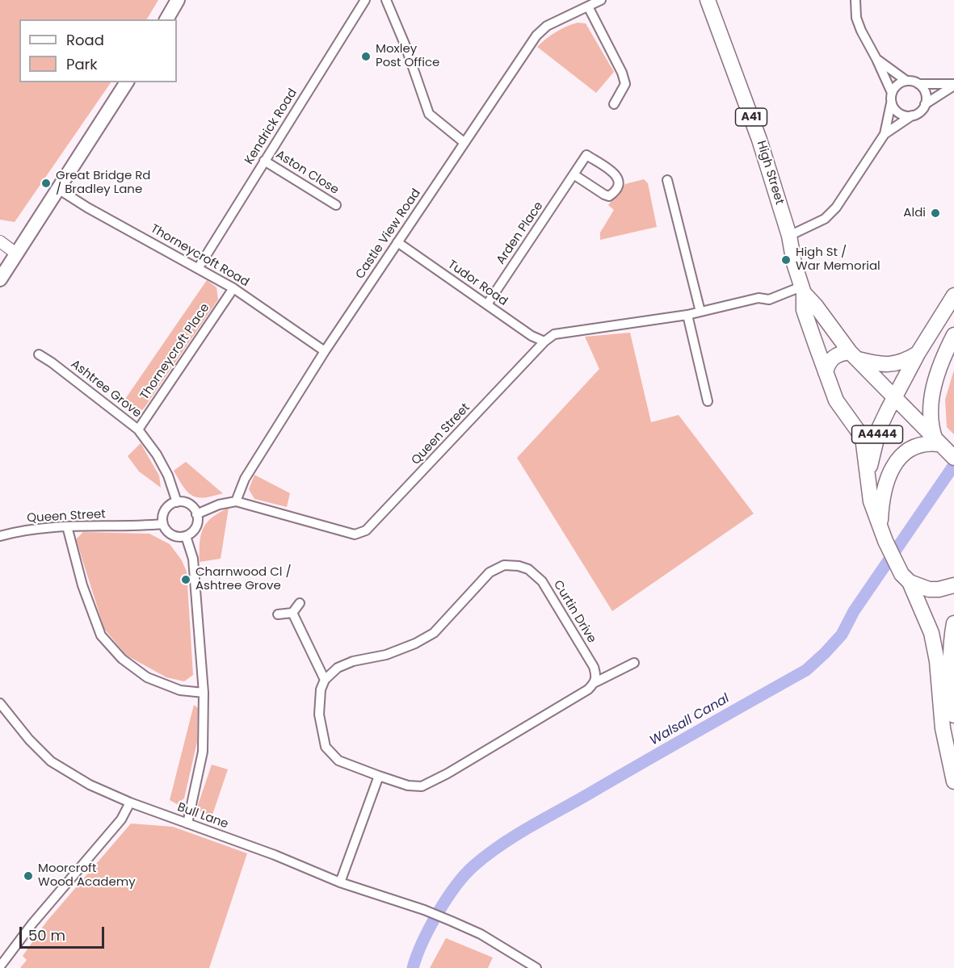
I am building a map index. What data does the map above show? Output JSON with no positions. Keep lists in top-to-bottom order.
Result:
{
  "streets": {
    "highway": ["A41", "High Street", "A4444"],
    "street": [
      "Kendrick Road",
      "Aston Close",
      "Arden Place",
      "Castle View Road",
      "Thorneycroft Road",
      "Tudor Road",
      "Thorneycroft Place",
      "Ashtree Grove",
      "Queen Street",
      "Curtin Drive",
      "Bull Lane"
    ]
  },
  "crossings": [
    ["A41", "High Street"],
    ["A41", "A4444"],
    ["Kendrick Road", "Aston Close"],
    ["Kendrick Road", "Thorneycroft Road"],
    ["High Street", "Queen Street"],
    ["High Street", "A4444"],
    ["Arden Place", "Tudor Road"],
    ["Castle View Road", "Thorneycroft Road"],
    ["Castle View Road", "Tudor Road"],
    ["Castle View Road", "Queen Street"],
    ["Thorneycroft Road", "Thorneycroft Place"],
    ["Tudor Road", "Queen Street"],
    ["Thorneycroft Place", "Ashtree Grove"],
    ["Ashtree Grove", "Queen Street"]
  ],
  "water": ["Walsall Canal"],
  "places": [
    "Moxley Post Office",
    "Great Bridge Rd / Bradley Lane",
    "Aldi",
    "High St / War Memorial",
    "Charnwood Cl / Ashtree Grove",
    "Moorcroft Wood Academy"
  ],
  "legend": ["Road", "Park"],
  "scale_bar": "50 m"
}
